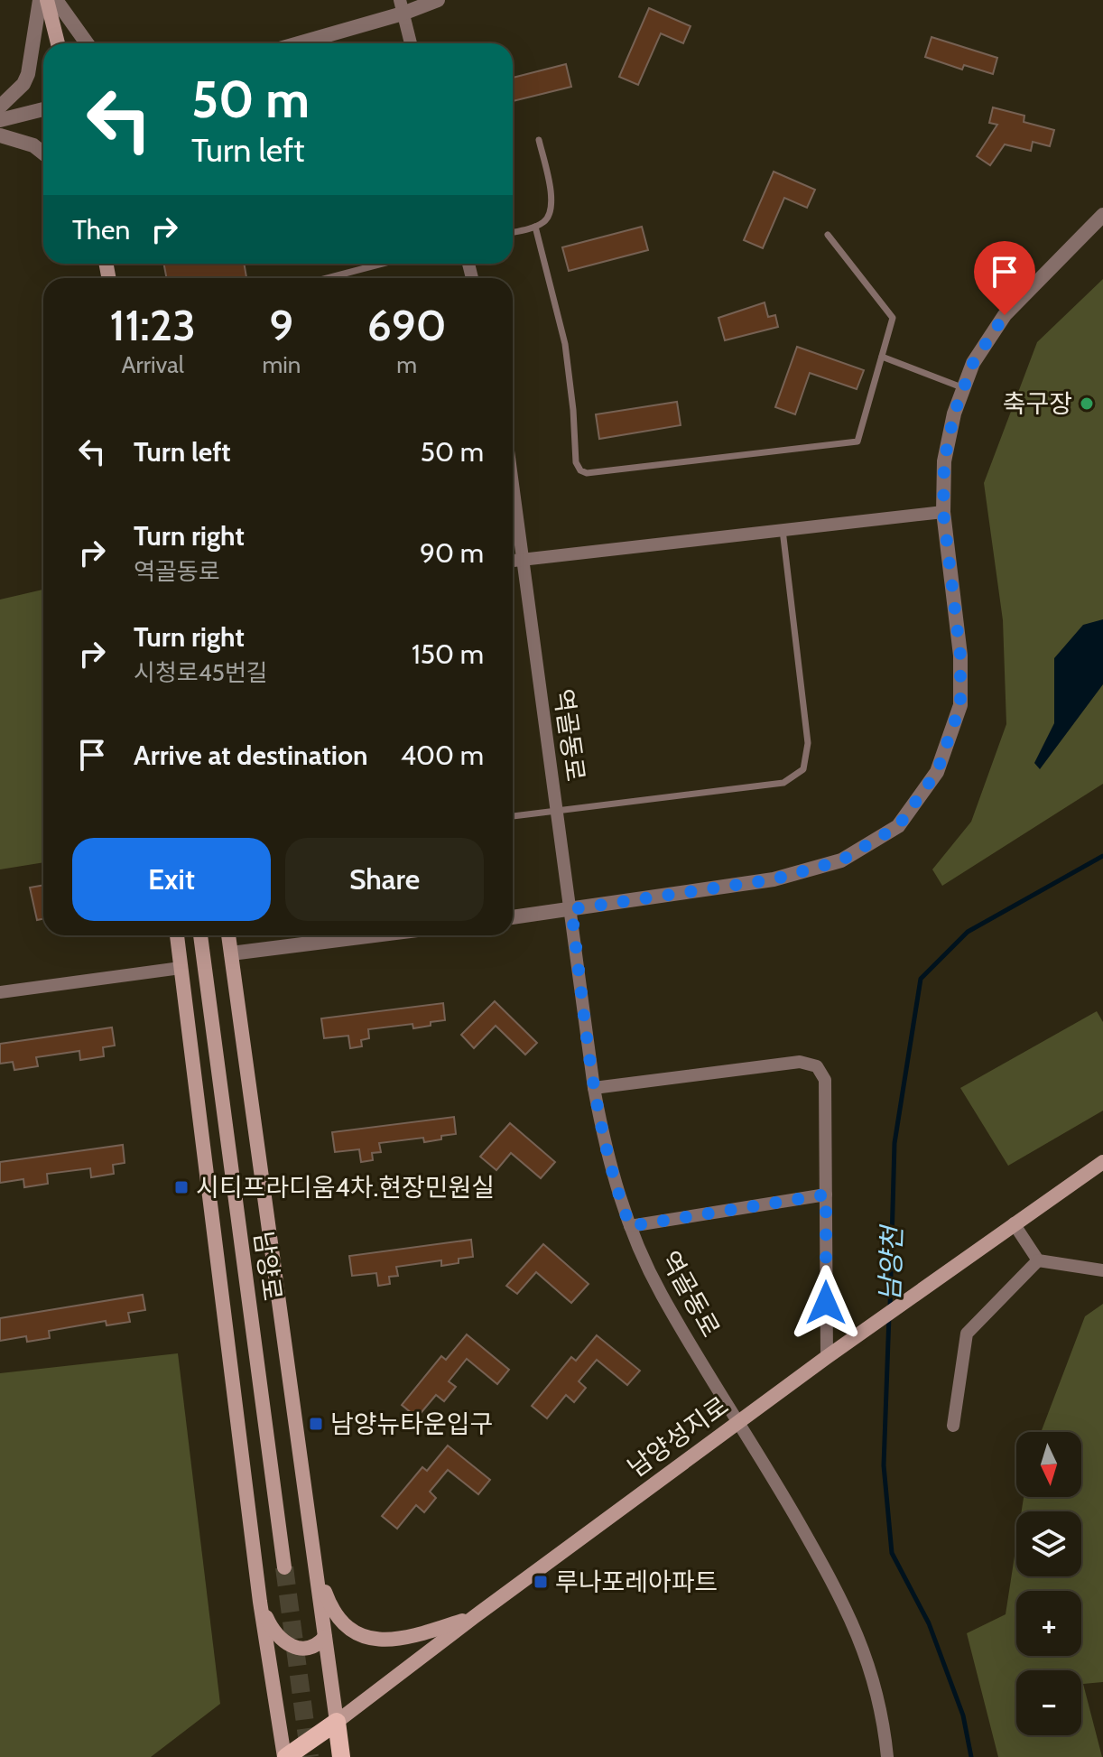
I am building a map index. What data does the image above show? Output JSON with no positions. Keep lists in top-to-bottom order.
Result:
{
  "streets": {
    "main road": ["남양로", "남양성지로"],
    "street": ["역골동로"]
  },
  "crossings": [
    ["역골동로", "남양성지로"]
  ],
  "water": ["남양천"],
  "places": {
    "other": ["축구장"],
    "transit": ["시티프라디움4차.현장민원실", "남양뉴타운입구", "루나포레아파트"]
  },
  "north": "bottom",
  "page": {
    "turn": ["50 m", "Turn left"],
    "then": "Then",
    "eta": [
      "11:23",
      "Arrival",
      "9",
      "min",
      "690",
      "m"
    ],
    "list": [
      {
        "name": "Turn left",
        "value": "50 m"
      },
      {
        "name": "Turn right",
        "note": "역골동로",
        "value": "90 m"
      },
      {
        "name": "Turn right",
        "note": "시청로45번길",
        "value": "150 m"
      },
      {
        "name": "Arrive at destination",
        "value": "400 m"
      }
    ],
    "buttons": ["Exit", "Share"],
    "map_buttons": ["+", "−"]
  }
}
